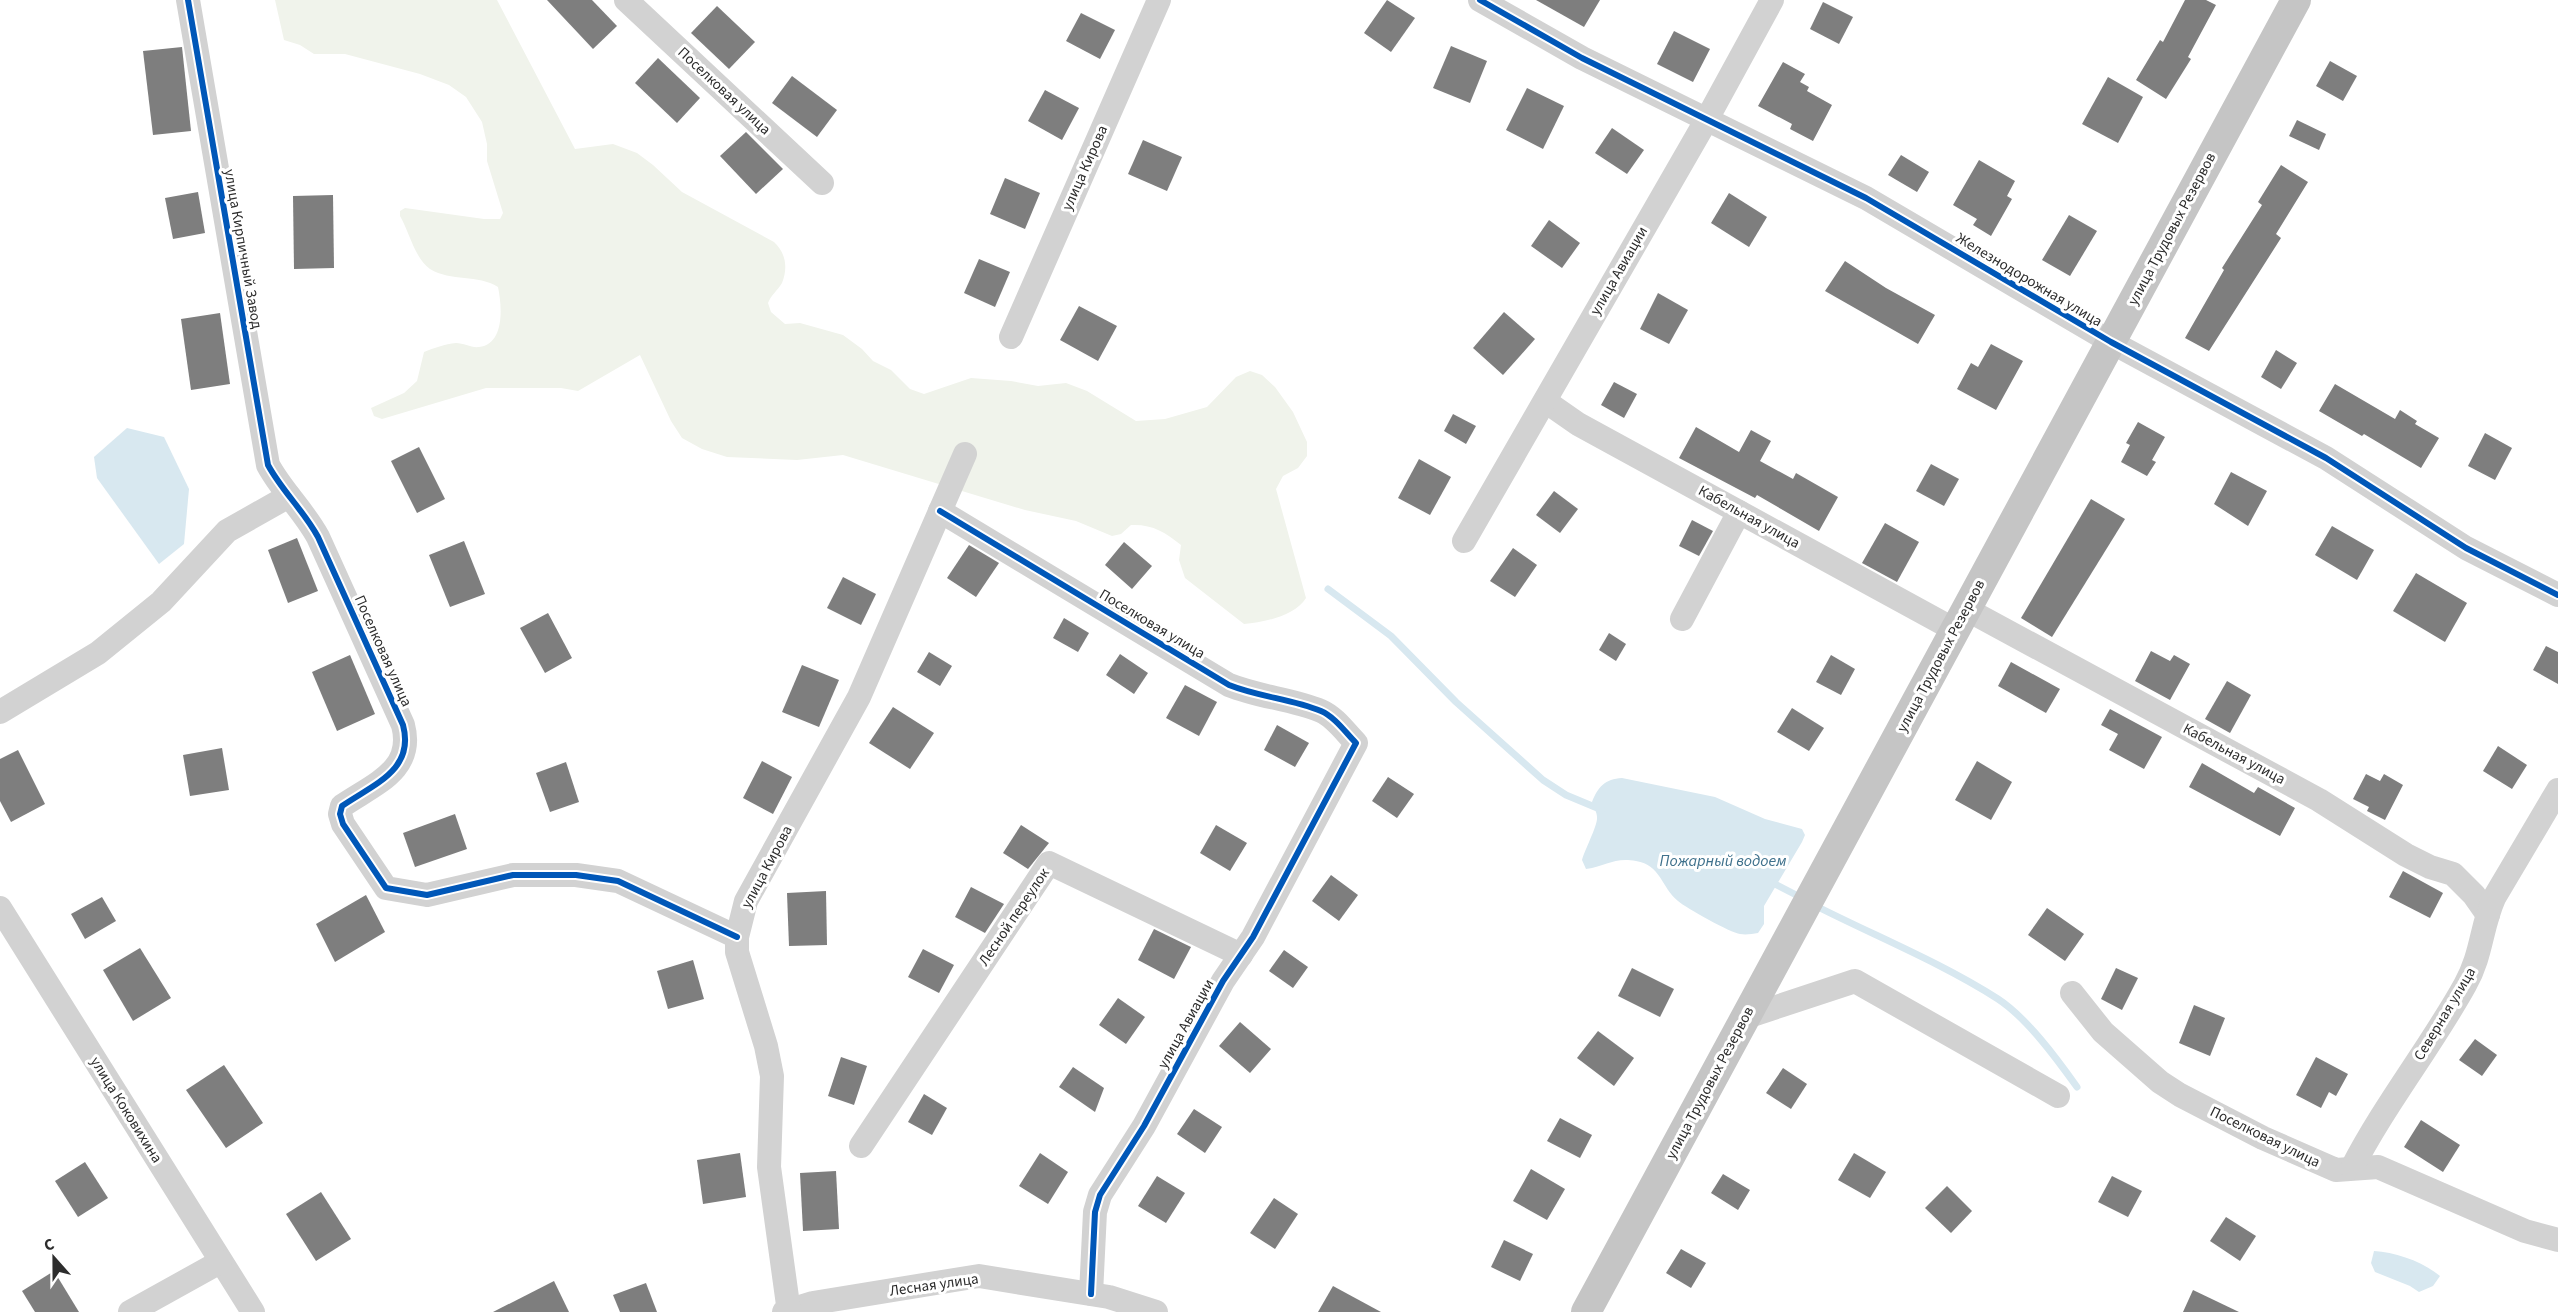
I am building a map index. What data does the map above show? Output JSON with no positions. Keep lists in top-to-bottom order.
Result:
{
  "streets": {
    "main road": ["улица Трудовых Резервов"],
    "street": [
      "Поселковая улица",
      "улица Кирова",
      "улица Кирпичный Завод",
      "улица Авиации",
      "Железнодорожная улица",
      "Кабельная улица",
      "Лесной переулок",
      "Северная улица",
      "улица Коковихина",
      "Лесная улица"
    ]
  },
  "crossings": [
    ["Поселковая улица", "улица Кирова"],
    ["Поселковая улица", "улица Кирпичный Завод"],
    ["Поселковая улица", "улица Авиации"],
    ["Поселковая улица", "Северная улица"],
    ["улица Кирова", "Лесная улица"],
    ["улица Трудовых Резервов", "Железнодорожная улица"],
    ["улица Трудовых Резервов", "Кабельная улица"],
    ["улица Авиации", "Железнодорожная улица"],
    ["улица Авиации", "Кабельная улица"],
    ["улица Авиации", "Лесной переулок"],
    ["улица Авиации", "Лесная улица"],
    ["Кабельная улица", "Северная улица"]
  ],
  "water": ["Пожарный водоем"],
  "north": "top"
}
